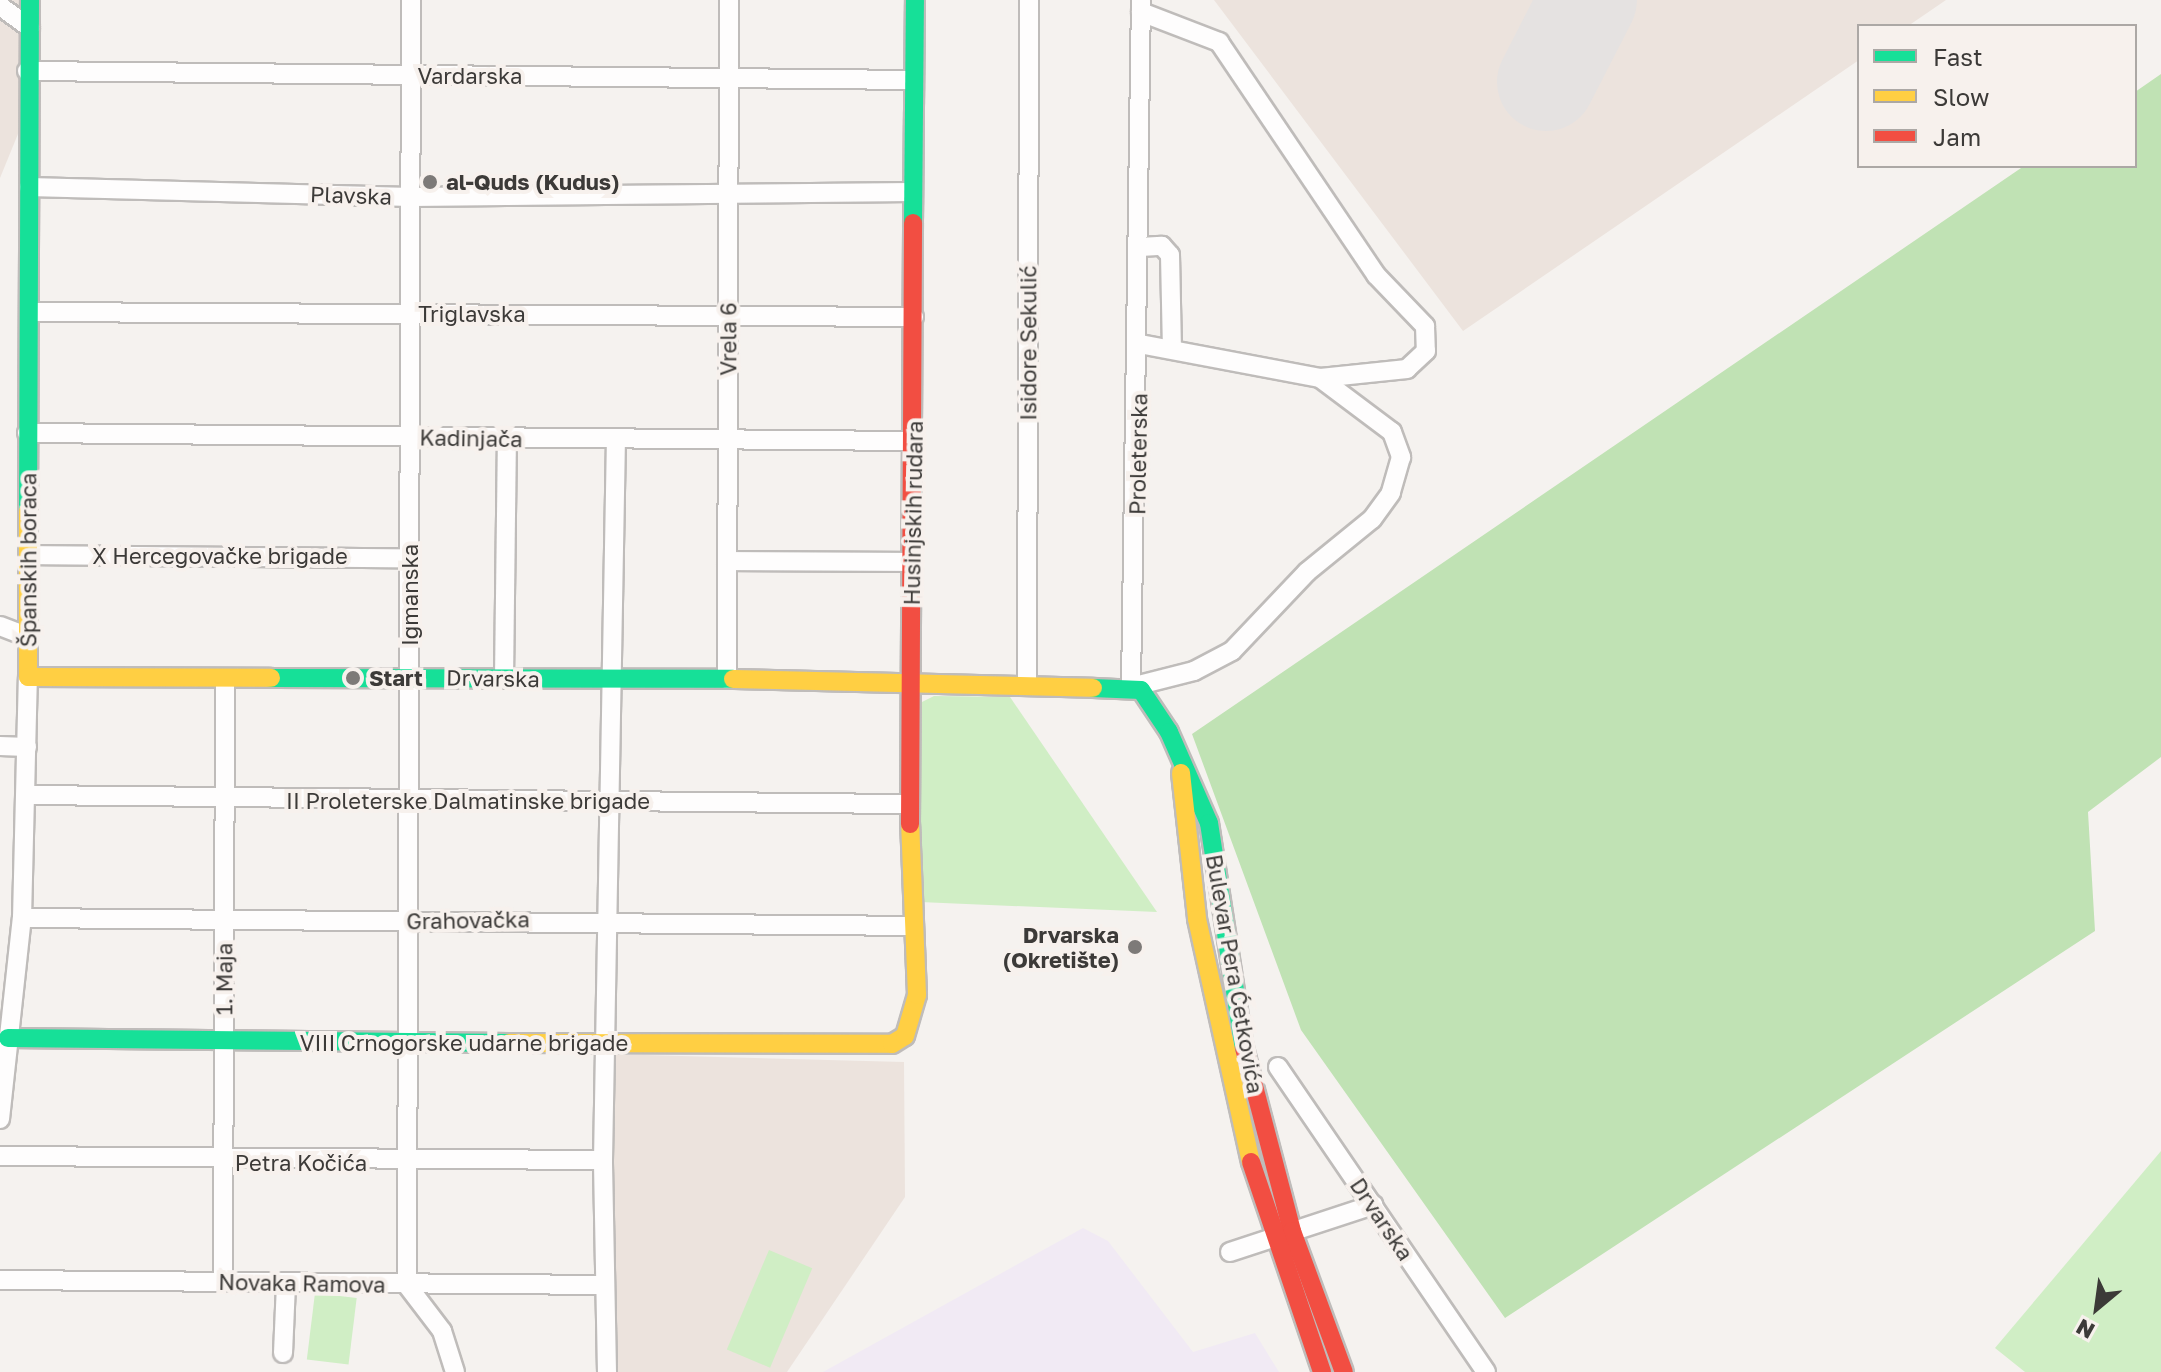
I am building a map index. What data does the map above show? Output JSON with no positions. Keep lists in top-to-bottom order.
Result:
{
  "streets": {
    "main road": [
      "Husinjskih rudara",
      "Španskih boraca",
      "Drvarska",
      "Bulevar Pera Ćetkovića",
      "VIII Crnogorske udarne brigade"
    ],
    "street": [
      "Vardarska",
      "Plavska",
      "Triglavska",
      "Vrela 6",
      "Isidore Sekulić",
      "Kadinjača",
      "Proleterska",
      "X Hercegovačke brigade",
      "Igmanska",
      "II Proleterske Dalmatinske brigade",
      "Grahovačka",
      "1. Maja",
      "Petra Kočića",
      "Novaka Ramova"
    ]
  },
  "crossings": [
    ["Vardarska", "Vrela 6"],
    ["Vardarska", "Husinjskih rudara"],
    ["Vardarska", "Španskih boraca"],
    ["Vardarska", "Igmanska"],
    ["Plavska", "Vrela 6"],
    ["Plavska", "Husinjskih rudara"],
    ["Plavska", "Španskih boraca"],
    ["Plavska", "Igmanska"],
    ["Triglavska", "Vrela 6"],
    ["Triglavska", "Husinjskih rudara"],
    ["Triglavska", "Španskih boraca"],
    ["Triglavska", "Igmanska"],
    ["Vrela 6", "Kadinjača"],
    ["Vrela 6", "Drvarska"],
    ["Kadinjača", "Husinjskih rudara"],
    ["Kadinjača", "Španskih boraca"],
    ["Kadinjača", "Igmanska"],
    ["Proleterska", "Bulevar Pera Ćetkovića"],
    ["Husinjskih rudara", "Drvarska"],
    ["Husinjskih rudara", "II Proleterske Dalmatinske brigade"],
    ["Husinjskih rudara", "Grahovačka"],
    ["Husinjskih rudara", "VIII Crnogorske udarne brigade"],
    ["X Hercegovačke brigade", "Španskih boraca"],
    ["X Hercegovačke brigade", "Igmanska"],
    ["Španskih boraca", "Drvarska"],
    ["Španskih boraca", "II Proleterske Dalmatinske brigade"],
    ["Španskih boraca", "Grahovačka"],
    ["Španskih boraca", "VIII Crnogorske udarne brigade"],
    ["Igmanska", "Drvarska"],
    ["Igmanska", "II Proleterske Dalmatinske brigade"],
    ["Igmanska", "Grahovačka"],
    ["Igmanska", "VIII Crnogorske udarne brigade"],
    ["Igmanska", "Petra Kočića"],
    ["Igmanska", "Novaka Ramova"],
    ["Drvarska", "1. Maja"],
    ["II Proleterske Dalmatinske brigade", "1. Maja"],
    ["Grahovačka", "1. Maja"],
    ["1. Maja", "VIII Crnogorske udarne brigade"],
    ["1. Maja", "Petra Kočića"],
    ["1. Maja", "Novaka Ramova"]
  ],
  "places": ["al-Quds (Kudus)", "Start", "Drvarska (Okretište)"],
  "legend": ["Fast", "Slow", "Jam"],
  "north": "bottom left"
}
